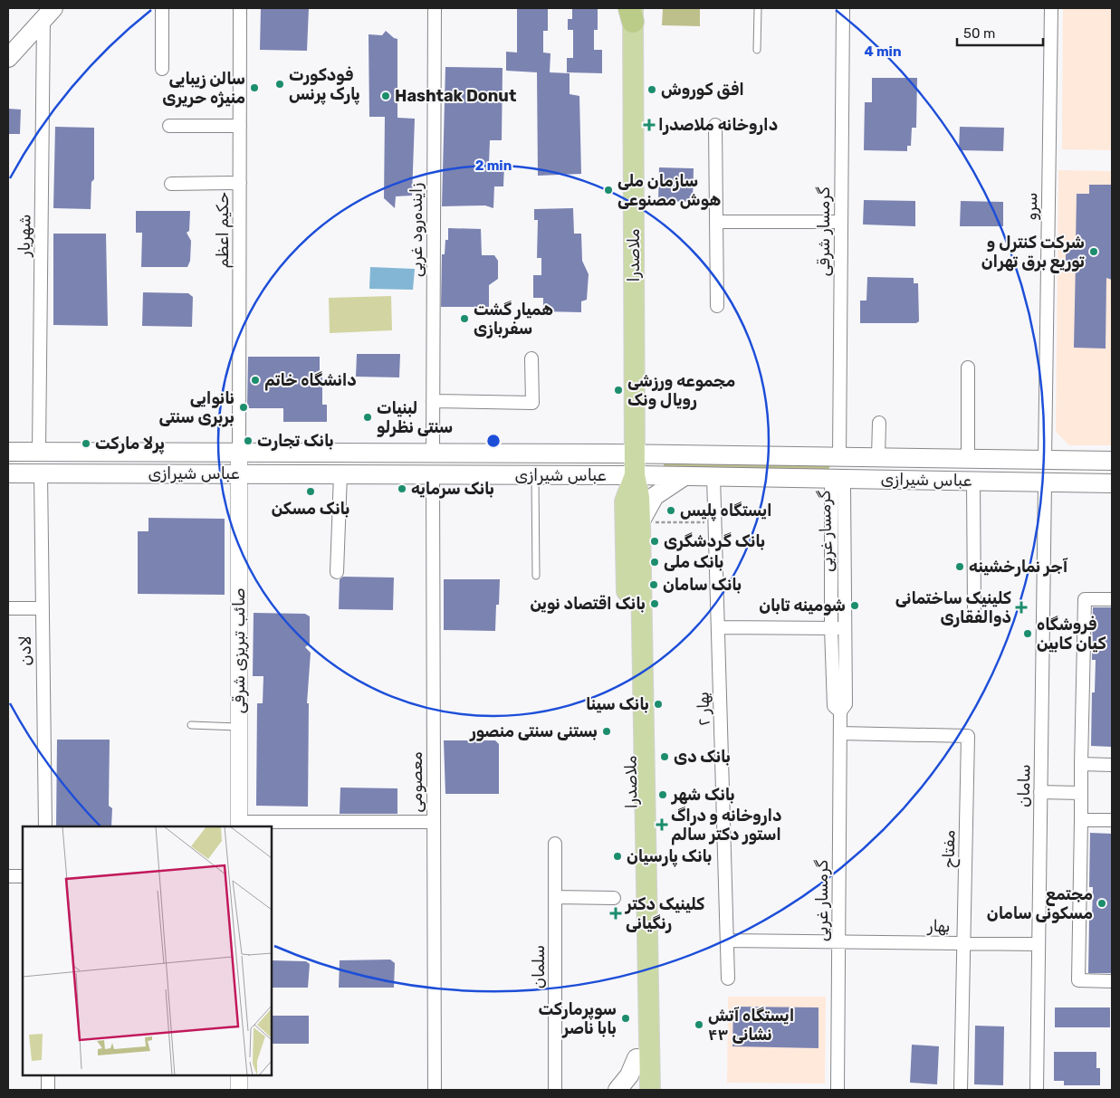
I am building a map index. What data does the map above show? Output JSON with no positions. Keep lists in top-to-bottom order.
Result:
{
  "streets": {
    "main road": ["ملاصدرا", "عباس شیرازی"],
    "street": [
      "سرو",
      "حکیم اعظم",
      "زاینده‌رود غربی",
      "گرمسار شرقی",
      "شهریار",
      "گرمسار غربی",
      "لادن",
      "صائب تبریزی شرقی",
      "بهار ۲",
      "معصومی",
      "سامان",
      "مفتاح",
      "بهار",
      "سلمان"
    ]
  },
  "crossings": [
    ["سرو", "عباس شیرازی"],
    ["حکیم اعظم", "عباس شیرازی"],
    ["حکیم اعظم", "صائب تبریزی شرقی"],
    ["زاینده‌رود غربی", "عباس شیرازی"],
    ["گرمسار شرقی", "عباس شیرازی"],
    ["شهریار", "عباس شیرازی"],
    ["ملاصدرا", "عباس شیرازی"],
    ["عباس شیرازی", "گرمسار غربی"],
    ["عباس شیرازی", "لادن"],
    ["عباس شیرازی", "صائب تبریزی شرقی"],
    ["عباس شیرازی", "بهار ۲"],
    ["عباس شیرازی", "معصومی"],
    ["عباس شیرازی", "سامان"],
    ["گرمسار غربی", "مفتاح"],
    ["گرمسار غربی", "بهار"],
    ["بهار ۲", "بهار"],
    ["سامان", "بهار"],
    ["مفتاح", "بهار"]
  ],
  "places": {
    "other": [
      "فودکورت پارک پرنس",
      "سالن زیبایی منیژه حریری",
      "افق کوروش",
      "Hashtak Donut",
      "سازمان ملی هوش مصنوعی",
      "شرکت کنترل و توریع برق تهران",
      "همیار گشت سفربازی",
      "دانشگاه خاتم",
      "مجموعه ورزشی رویال ونک",
      "نانوایی بربری سنتی",
      "لبنیات سنتی نظرلو",
      "بانک تجارت",
      "پرلا مارکت",
      "بانک سرمایه",
      "بانک مسکن",
      "ایستگاه پلیس",
      "بانک گردشگری",
      "بانک ملی",
      "آجر نمارخشینه",
      "بانک سامان",
      "بانک اقتصاد نوین",
      "شومینه تابان",
      "فروشگاه کیان کابین",
      "بانک سینا",
      "بستنی سنتی منصور",
      "بانک دی",
      "بانک شهر",
      "بانک پارسیان",
      "مجتمع مسکونی سامان",
      "سوپرمارکت بابا ناصر",
      "ایستگاه آتش نشانی ۴۳"
    ],
    "health": [
      "داروخانه ملاصدرا",
      "کلینیک ساختمانی ذوالفقاری",
      "داروخانه و دراگ استور دکتر سالم",
      "کلینیک دکتر رنگیانی"
    ]
  },
  "scale_bar": "50 m",
  "rings": ["4 min", "2 min"]
}
